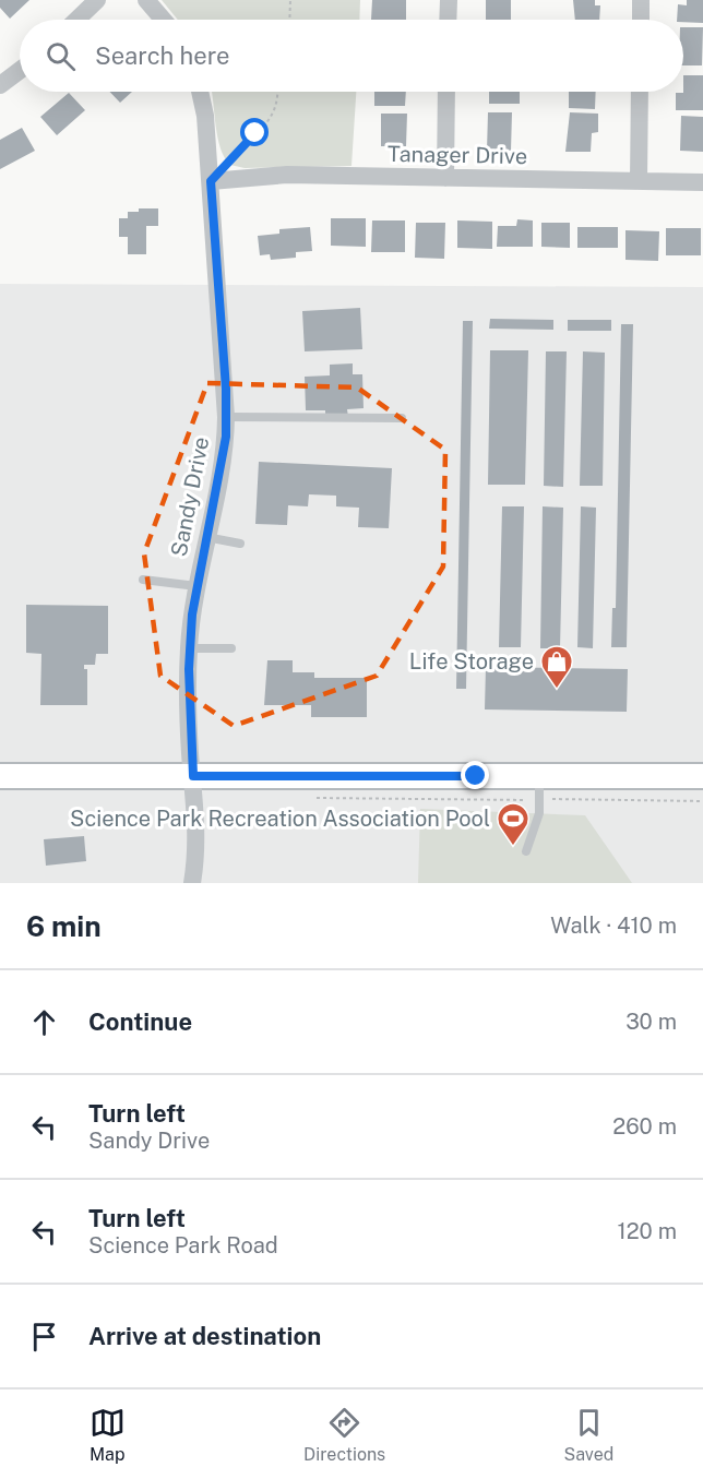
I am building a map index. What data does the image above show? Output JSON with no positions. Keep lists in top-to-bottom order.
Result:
{
  "streets": {
    "street": ["Tanager Drive", "Sandy Drive"]
  },
  "crossings": [
    ["Tanager Drive", "Sandy Drive"]
  ],
  "places": {
    "shop": ["Life Storage"],
    "sports": ["Science Park Recreation Association Pool"]
  },
  "page": {
    "search": "Search here",
    "heading": ["6 min", "Walk · 410 m"],
    "list": [
      ["Continue", "30 m"],
      ["Turn left", "Sandy Drive", "260 m"],
      ["Turn left", "Science Park Road", "120 m"],
      "Arrive at destination"
    ],
    "nav": ["Map", "Directions", "Saved"]
  }
}
